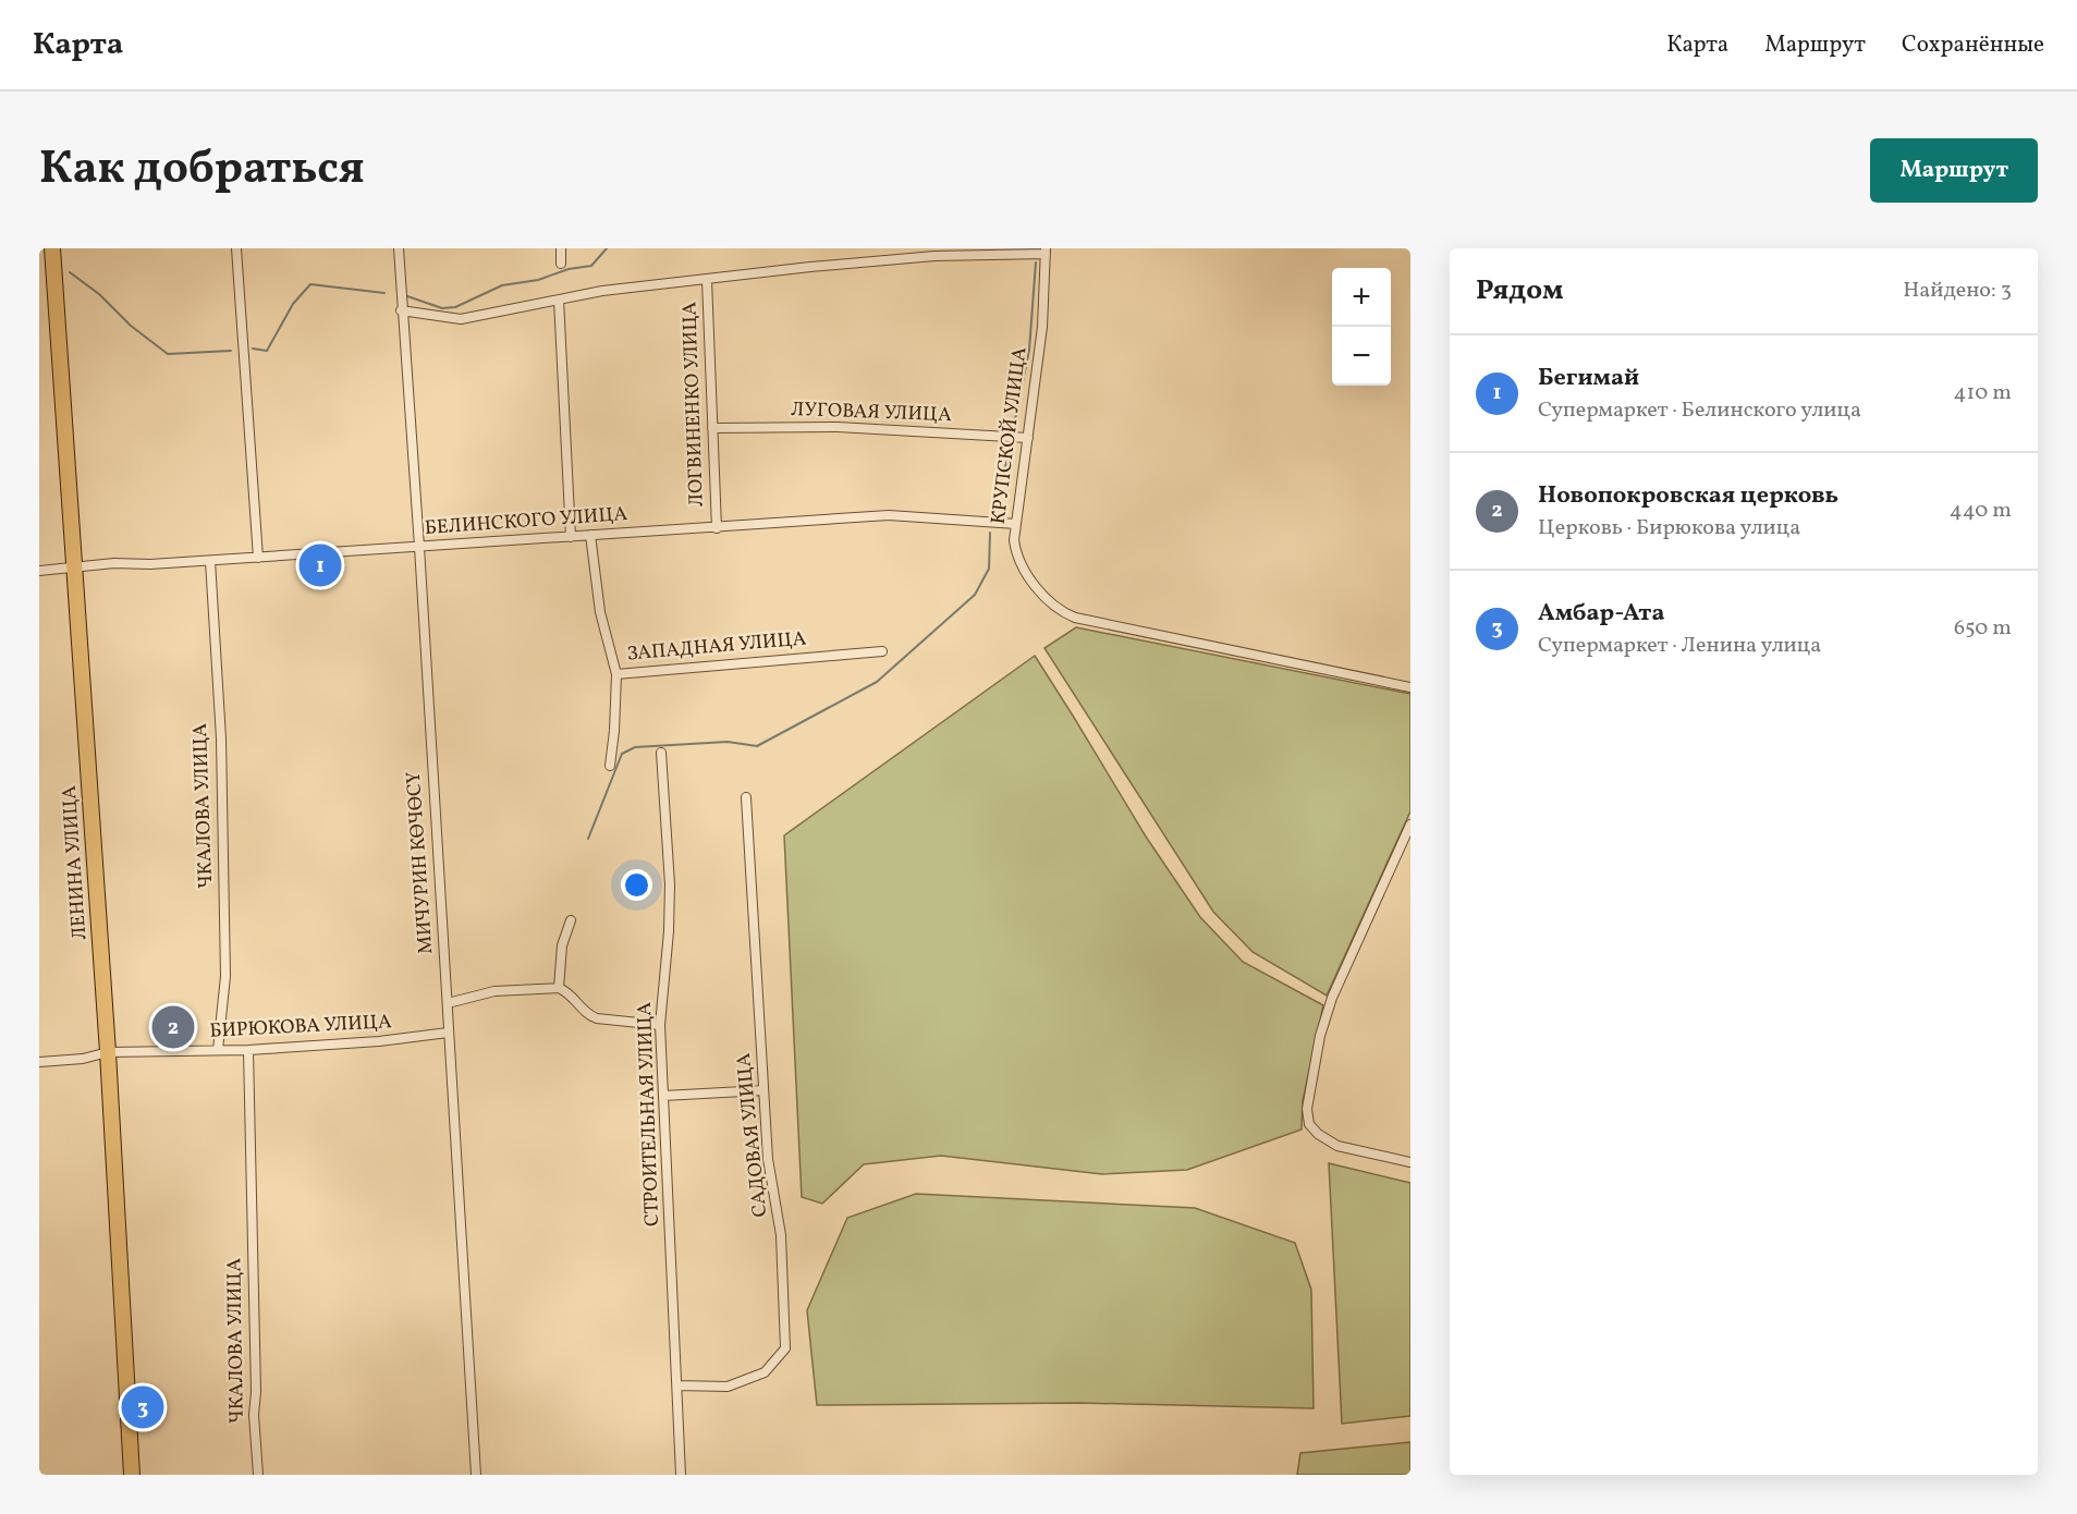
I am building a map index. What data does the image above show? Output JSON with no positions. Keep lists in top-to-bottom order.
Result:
{
  "streets": {
    "main road": ["ЛЕНИНА УЛИЦА"],
    "street": [
      "ЛОГВИНЕНКО УЛИЦА",
      "ЛУГОВАЯ УЛИЦА",
      "КРУПСКОЙ УЛИЦА",
      "БЕЛИНСКОГО УЛИЦА",
      "ЗАПАДНАЯ УЛИЦА",
      "ЧКАЛОВА УЛИЦА",
      "МИЧУРИН КӨЧӨСҮ",
      "БИРЮКОВА УЛИЦА",
      "СТРОИТЕЛЬНАЯ УЛИЦА",
      "САДОВАЯ УЛИЦА"
    ]
  },
  "crossings": [
    ["ЛОГВИНЕНКО УЛИЦА", "ЛУГОВАЯ УЛИЦА"],
    ["ЛОГВИНЕНКО УЛИЦА", "БЕЛИНСКОГО УЛИЦА"],
    ["ЛУГОВАЯ УЛИЦА", "КРУПСКОЙ УЛИЦА"],
    ["КРУПСКОЙ УЛИЦА", "БЕЛИНСКОГО УЛИЦА"],
    ["БЕЛИНСКОГО УЛИЦА", "ЗАПАДНАЯ УЛИЦА"],
    ["БЕЛИНСКОГО УЛИЦА", "ЧКАЛОВА УЛИЦА"],
    ["БЕЛИНСКОГО УЛИЦА", "ЛЕНИНА УЛИЦА"],
    ["БЕЛИНСКОГО УЛИЦА", "МИЧУРИН КӨЧӨСҮ"],
    ["ЧКАЛОВА УЛИЦА", "БИРЮКОВА УЛИЦА"],
    ["ЛЕНИНА УЛИЦА", "БИРЮКОВА УЛИЦА"],
    ["МИЧУРИН КӨЧӨСҮ", "БИРЮКОВА УЛИЦА"],
    ["СТРОИТЕЛЬНАЯ УЛИЦА", "САДОВАЯ УЛИЦА"]
  ],
  "page": {
    "header": "Карта",
    "nav": ["Карта", "Маршрут", "Сохранённые"],
    "title": "Как добраться",
    "buttons": "Маршрут",
    "heading": ["Рядом", "Найдено: 3"],
    "map_buttons": ["+", "−"],
    "list": [
      {
        "mark": "1",
        "name": "Бегимай",
        "note": "Супермаркет · Белинского улица",
        "value": "410 m"
      },
      {
        "mark": "2",
        "name": "Новопокровская церковь",
        "note": "Церковь · Бирюкова улица",
        "value": "440 m"
      },
      {
        "mark": "3",
        "name": "Амбар-Ата",
        "note": "Супермаркет · Ленина улица",
        "value": "650 m"
      }
    ],
    "pins": ["1", "2", "3"]
  }
}
